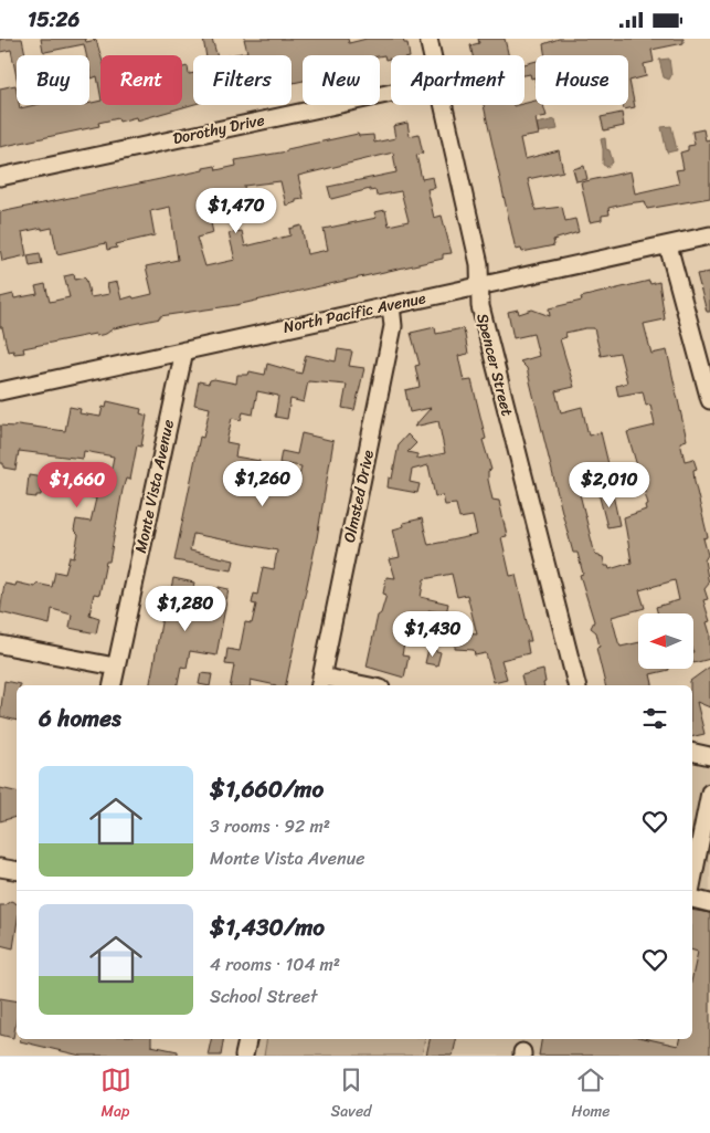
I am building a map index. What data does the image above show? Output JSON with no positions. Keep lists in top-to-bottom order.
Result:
{
  "streets": {
    "street": [
      "Dorothy Drive",
      "North Pacific Avenue",
      "Spencer Street",
      "Monte Vista Avenue",
      "Olmsted Drive"
    ]
  },
  "crossings": [
    ["North Pacific Avenue", "Spencer Street"],
    ["North Pacific Avenue", "Monte Vista Avenue"],
    ["North Pacific Avenue", "Olmsted Drive"]
  ],
  "north": "left",
  "page": {
    "status": "15:26",
    "chip": [
      "Buy",
      "Rent",
      "Filters",
      "New",
      "Apartment",
      "House"
    ],
    "price": [
      "$1,470",
      "$1,260",
      "$1,660",
      "$2,010",
      "$1,280",
      "$1,430"
    ],
    "heading": "6 homes",
    "list": [
      {
        "name": "$1,660/mo",
        "note": "3 rooms · 92 m² · Monte Vista Avenue"
      },
      {
        "name": "$1,430/mo",
        "note": "4 rooms · 104 m² · School Street"
      }
    ],
    "tabs": ["Map", "Saved", "Home"]
  }
}
